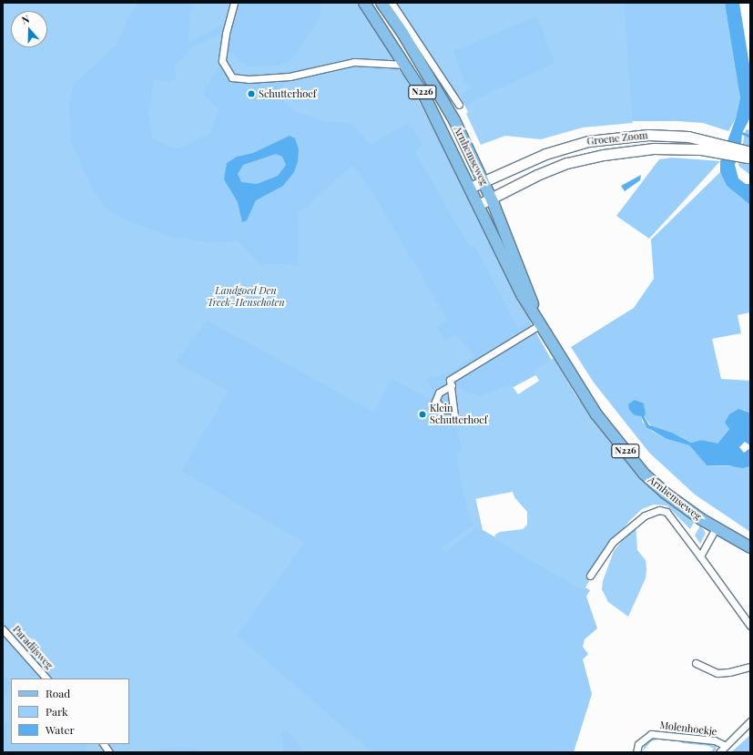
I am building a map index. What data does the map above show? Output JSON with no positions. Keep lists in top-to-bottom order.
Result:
{
  "streets": {
    "main road": ["N226", "Groene Zoom", "Arnhemseweg"],
    "street": ["Paradijsweg", "Molenhoekje"]
  },
  "crossings": [
    ["Groene Zoom", "Arnhemseweg"]
  ],
  "parks": ["Landgoed Den Treek-Henschoten"],
  "places": ["Schutterhoef", "Klein Schutterhoef"],
  "legend": ["Road", "Park", "Water"],
  "north": "top"
}
